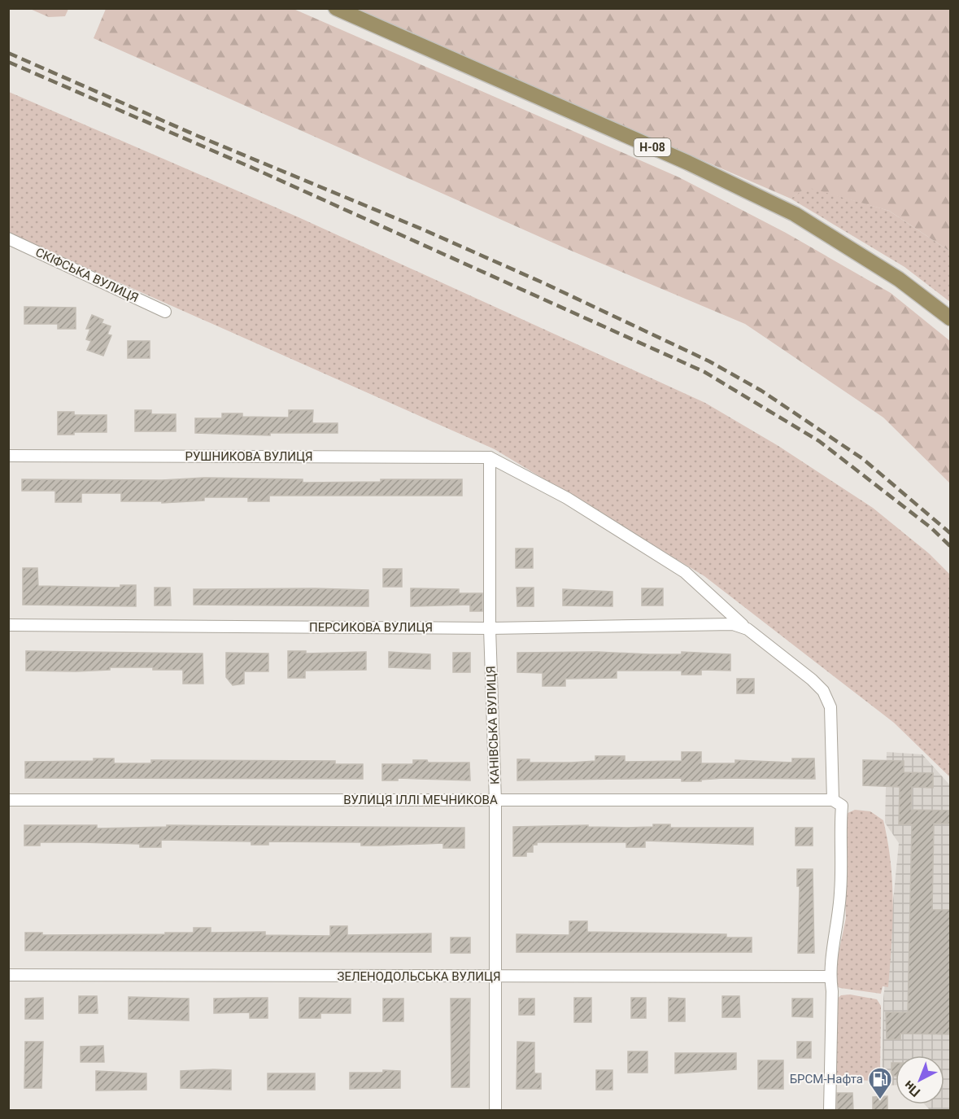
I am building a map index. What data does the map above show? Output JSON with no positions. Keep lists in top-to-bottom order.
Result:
{
  "streets": {
    "main road": ["Н-08"],
    "street": [
      "СКІФСЬКА ВУЛИЦЯ",
      "РУШНИКОВА ВУЛИЦЯ",
      "ПЕРСИКОВА ВУЛИЦЯ",
      "КАНІВСЬКА ВУЛИЦЯ",
      "ВУЛИЦЯ ІЛЛІ МЕЧНИКОВА",
      "ЗЕЛЕНОДОЛЬСЬКА ВУЛИЦЯ"
    ]
  },
  "crossings": [
    ["РУШНИКОВА ВУЛИЦЯ", "КАНІВСЬКА ВУЛИЦЯ"],
    ["ПЕРСИКОВА ВУЛИЦЯ", "КАНІВСЬКА ВУЛИЦЯ"],
    ["КАНІВСЬКА ВУЛИЦЯ", "ВУЛИЦЯ ІЛЛІ МЕЧНИКОВА"],
    ["КАНІВСЬКА ВУЛИЦЯ", "ЗЕЛЕНОДОЛЬСЬКА ВУЛИЦЯ"]
  ],
  "places": {
    "fuel station": ["БРСМ-Нафта"]
  },
  "north": "bottom left"
}
